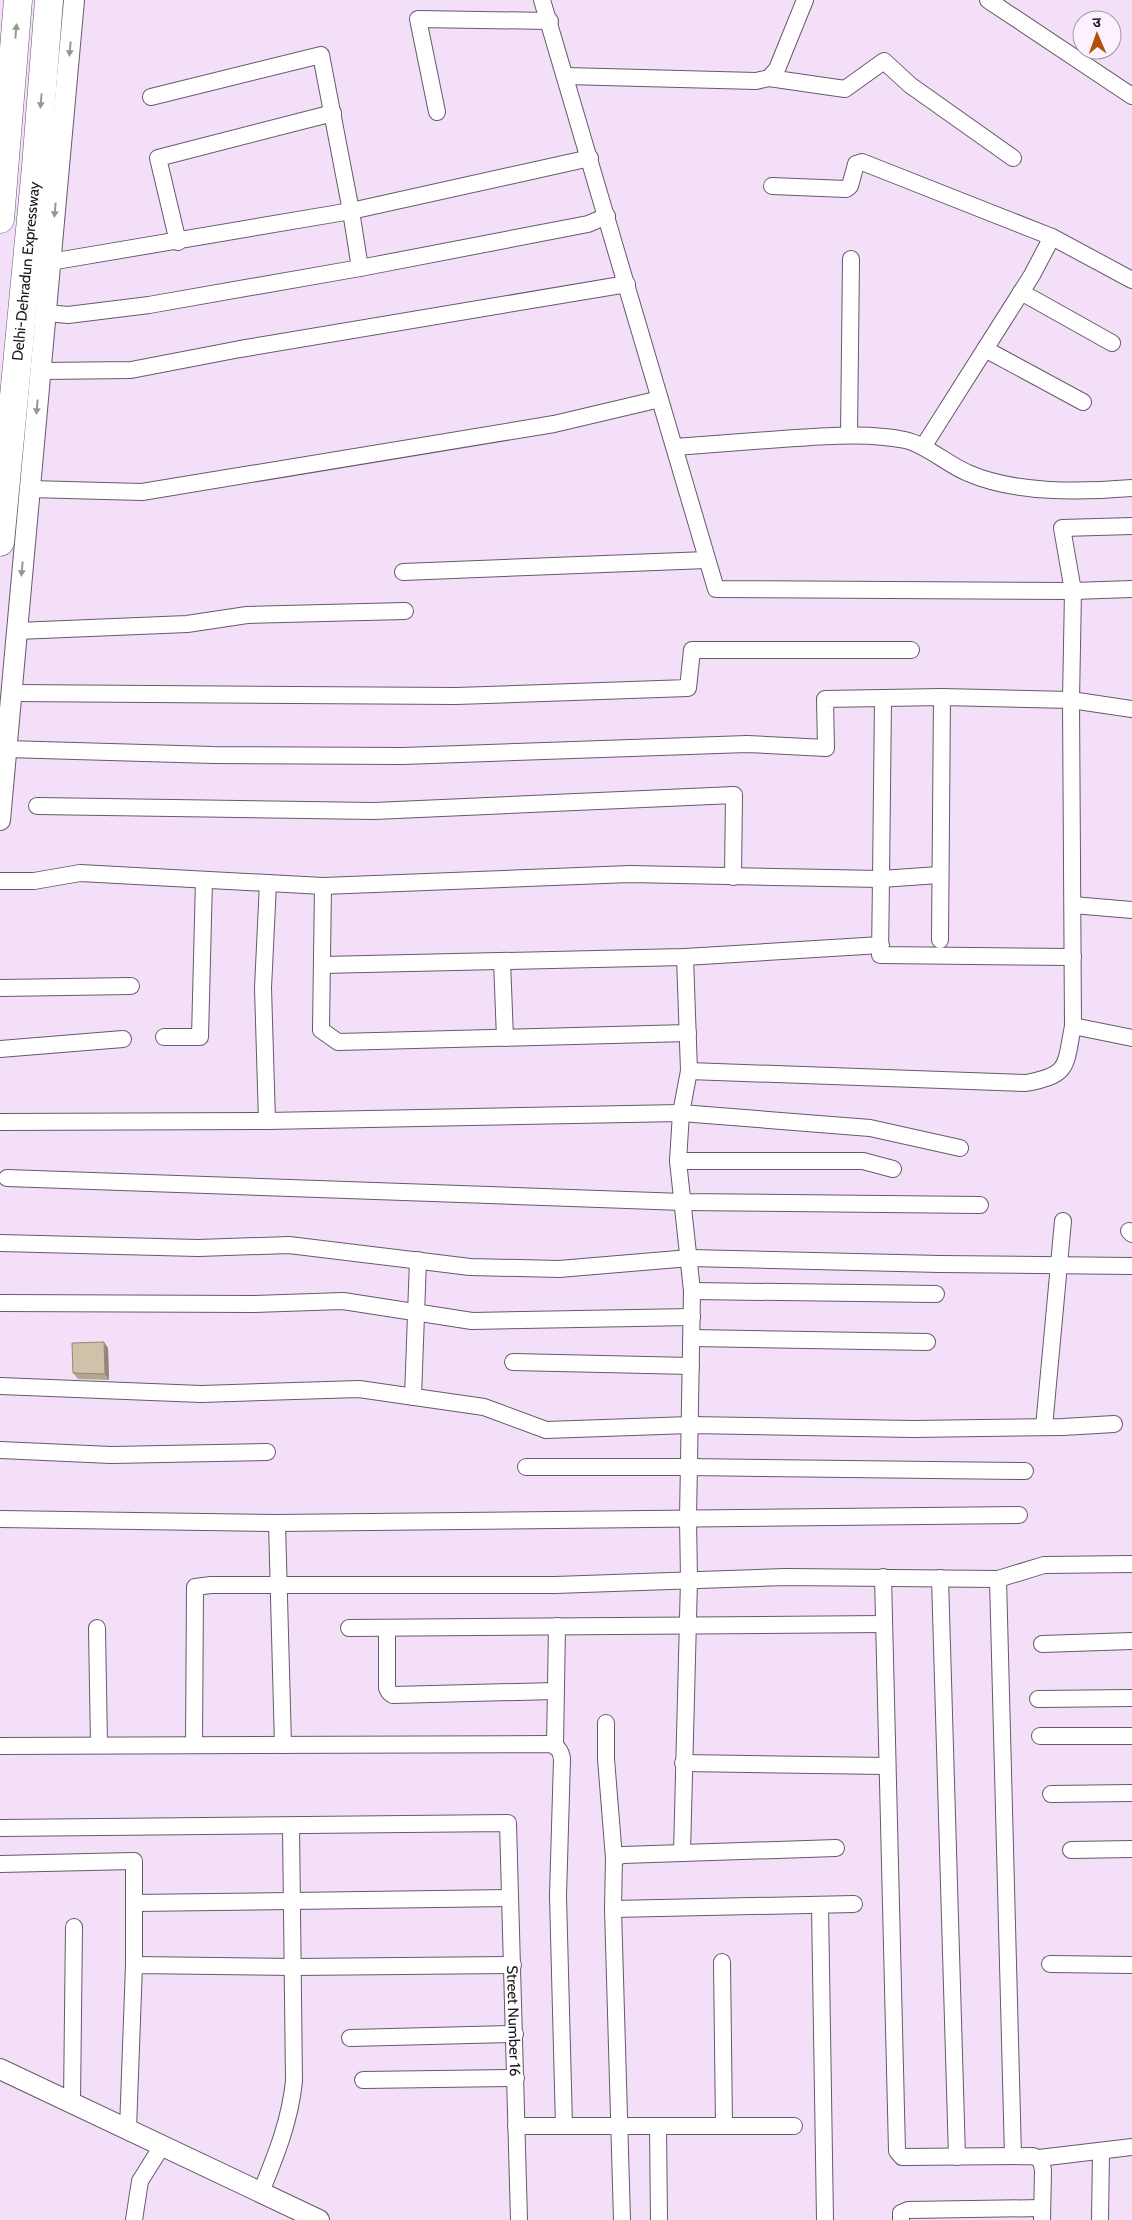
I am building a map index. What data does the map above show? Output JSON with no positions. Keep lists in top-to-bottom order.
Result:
{
  "streets": {
    "highway": ["Delhi-Dehradun Expressway"],
    "street": ["Street Number 16"]
  },
  "north": "top"
}
